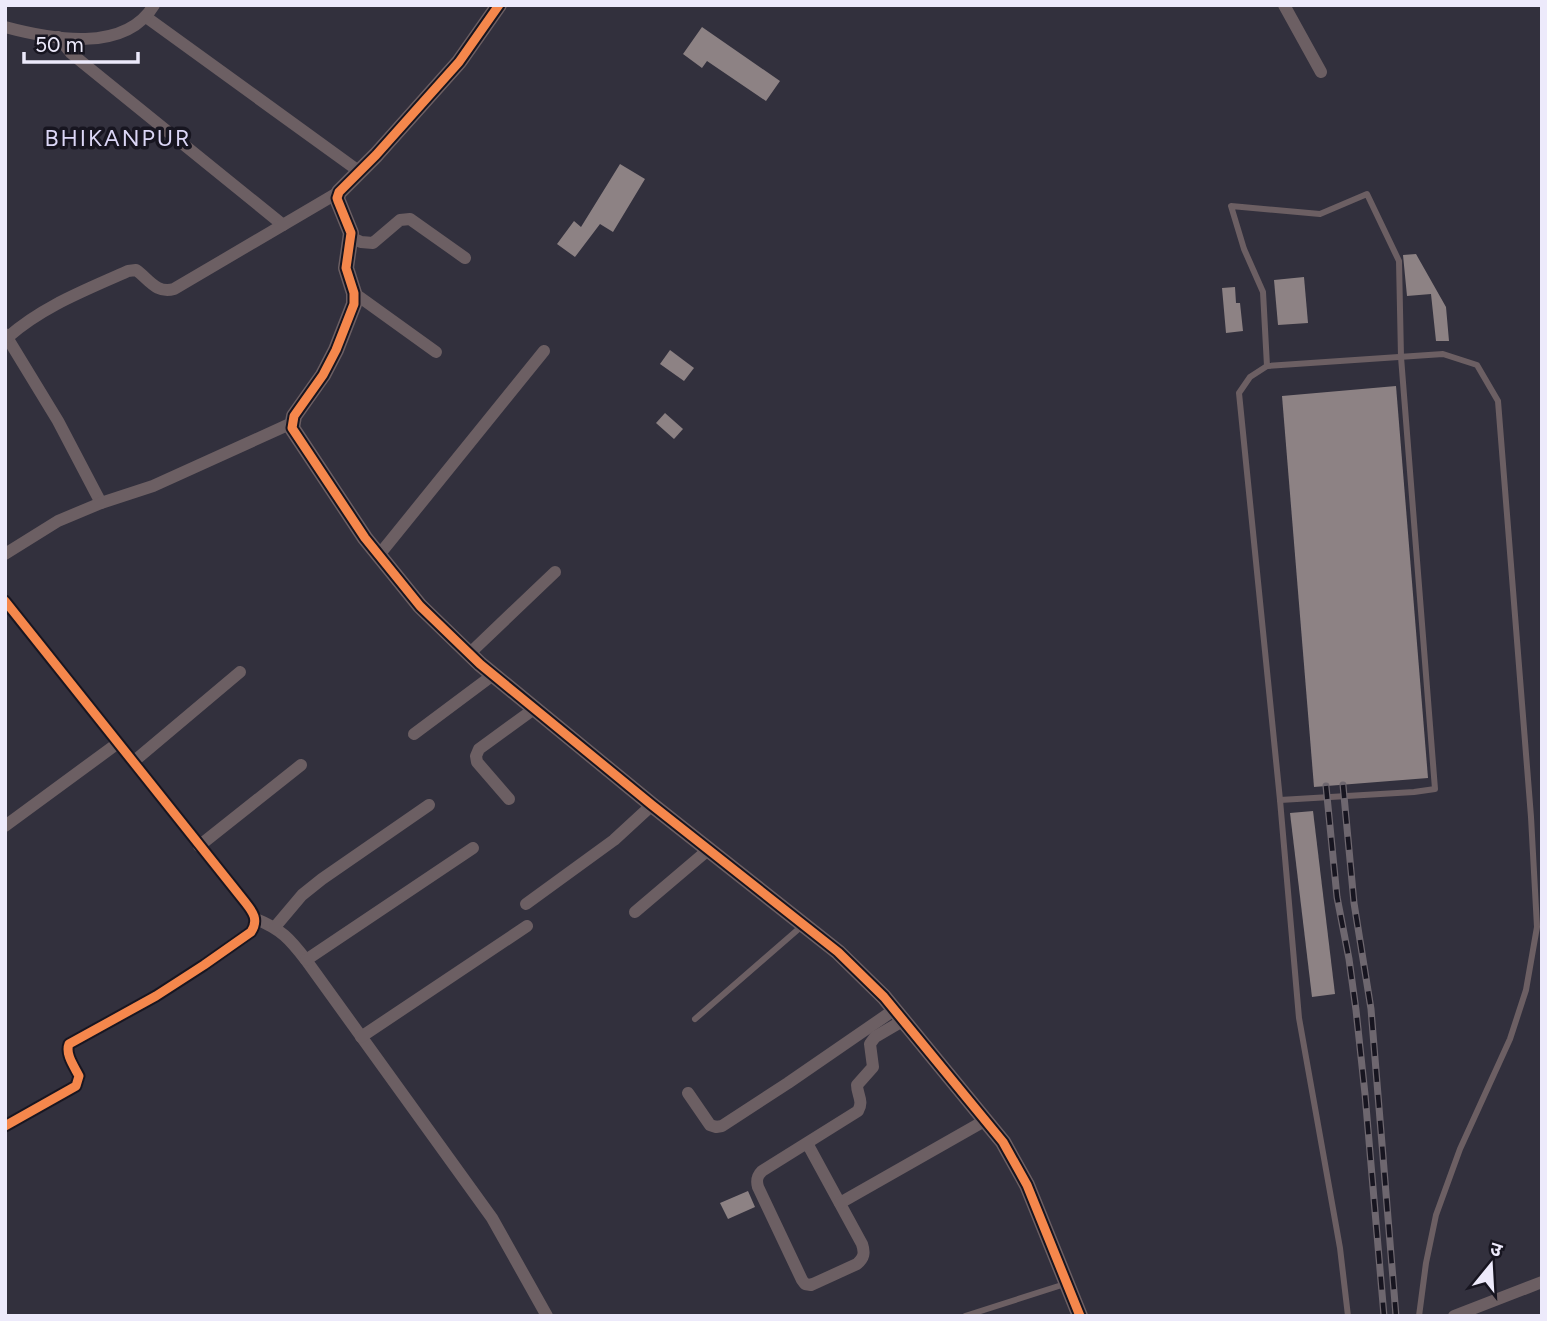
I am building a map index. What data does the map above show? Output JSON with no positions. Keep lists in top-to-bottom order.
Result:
{
  "districts": ["BHIKANPUR"],
  "scale_bar": "50 m",
  "north": "top"
}
